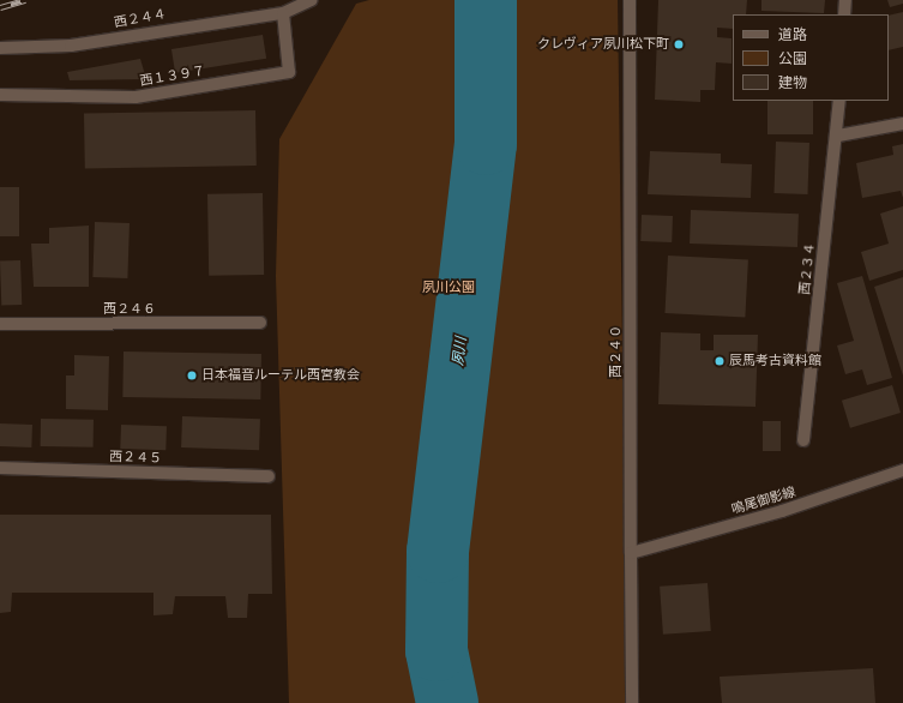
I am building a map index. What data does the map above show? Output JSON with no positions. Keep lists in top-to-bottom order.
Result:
{
  "streets": {
    "street": [
      "西２４４",
      "西１３９７",
      "西２３４",
      "西２４６",
      "西２４０",
      "西２４５",
      "鳴尾御影線"
    ]
  },
  "crossings": [
    ["西２４４", "西１３９７"],
    ["西２４０", "鳴尾御影線"]
  ],
  "water": ["夙川"],
  "parks": ["夙川公園"],
  "places": ["クレヴィア夙川松下町", "辰馬考古資料館", "日本福音ルーテル西宮教会"],
  "legend": ["道路", "公園", "建物"]
}
